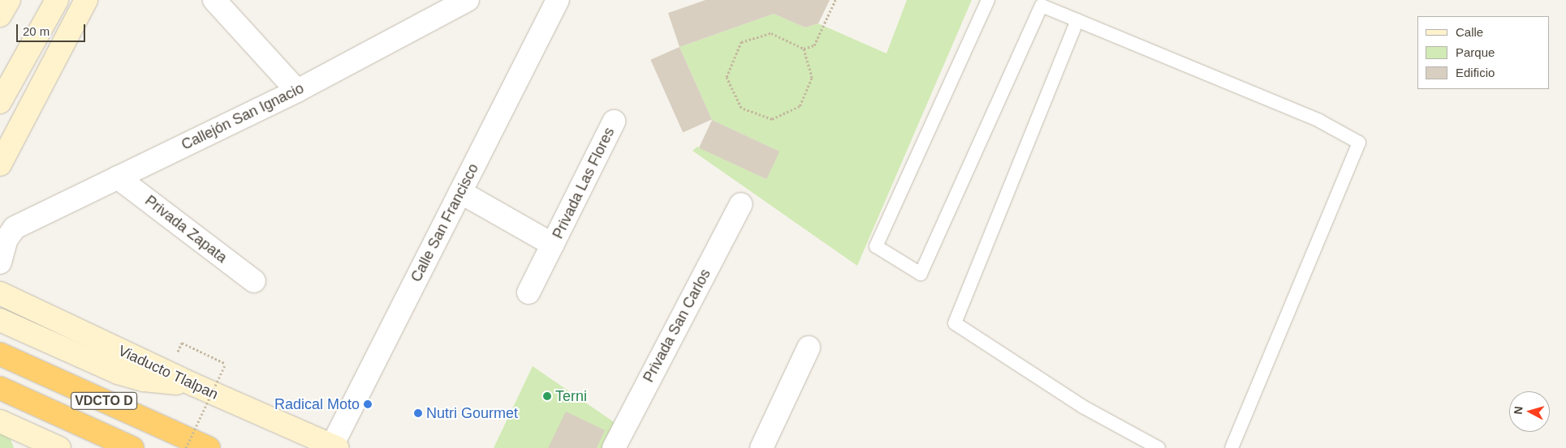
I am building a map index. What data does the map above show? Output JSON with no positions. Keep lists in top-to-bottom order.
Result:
{
  "streets": {
    "highway": ["VDCTO D"],
    "main road": ["Viaducto Tlalpan"],
    "street": [
      "Callejón San Ignacio",
      "Privada Las Flores",
      "Calle San Francisco",
      "Privada Zapata",
      "Privada San Carlos"
    ]
  },
  "crossings": [
    ["Callejón San Ignacio", "Privada Zapata"],
    ["Privada Las Flores", "Calle San Francisco"],
    ["Calle San Francisco", "Viaducto Tlalpan"]
  ],
  "places": ["Terni", "Radical Moto", "Nutri Gourmet"],
  "legend": ["Calle", "Parque", "Edificio"],
  "scale_bar": "20 m",
  "north": "left"
}
